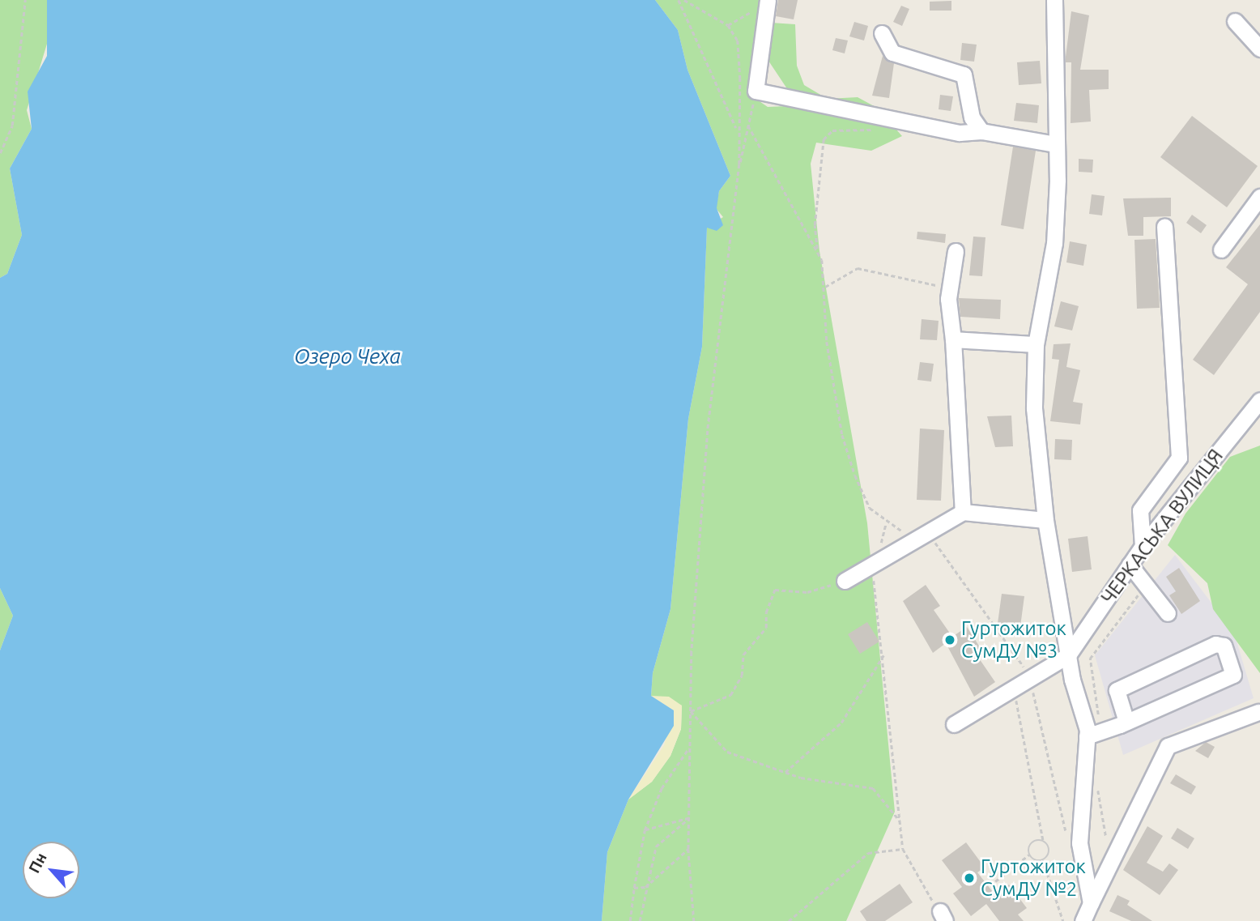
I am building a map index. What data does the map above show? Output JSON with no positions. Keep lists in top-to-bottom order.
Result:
{
  "streets": {
    "street": ["ЧЕРКАСЬКА ВУЛИЦЯ"]
  },
  "water": ["Озеро Чеха"],
  "places": ["Гуртожиток СумДУ №3", "Гуртожиток СумДУ №2"],
  "north": "top left"
}
